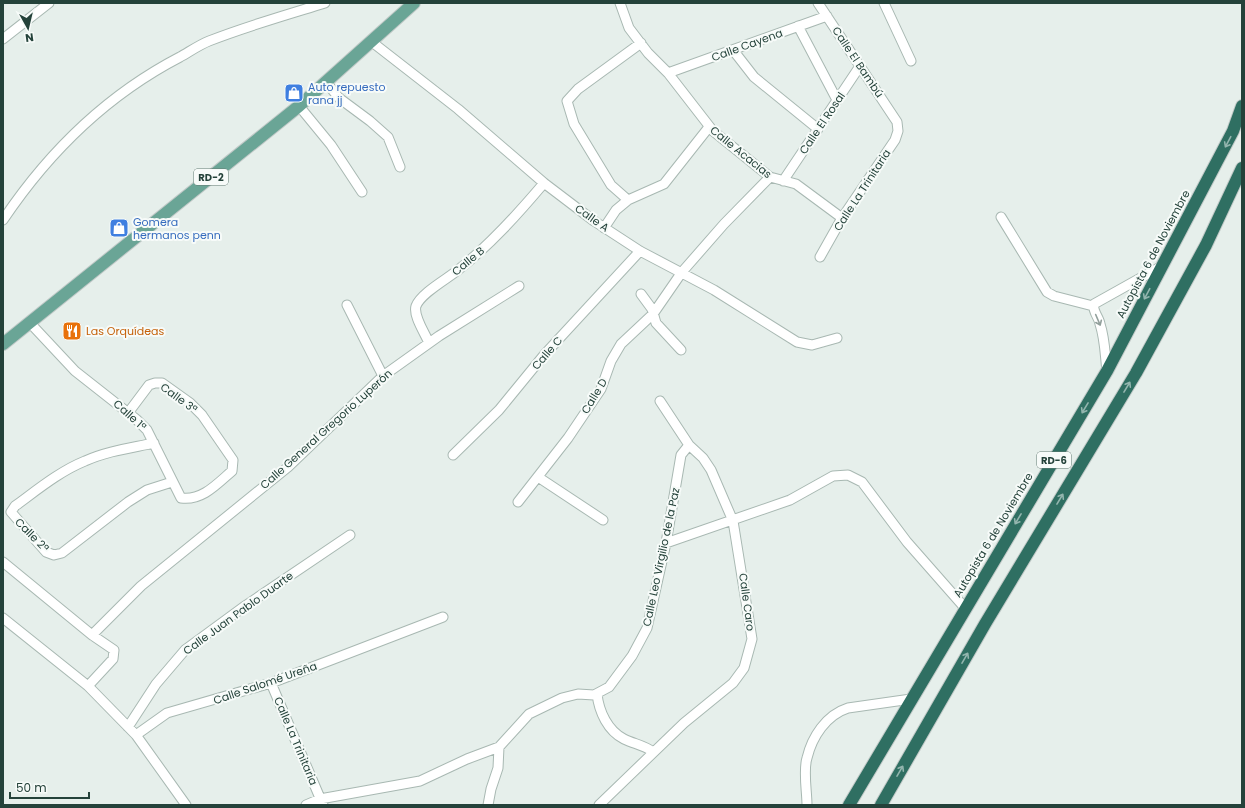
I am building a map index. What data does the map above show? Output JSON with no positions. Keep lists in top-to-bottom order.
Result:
{
  "streets": {
    "highway": ["Autopista 6 de Noviembre", "RD-6"],
    "main road": ["RD-2"],
    "street": [
      "Calle Cayena",
      "Calle El Bambú",
      "Calle El Rosal",
      "Calle Acacias",
      "Calle La Trinitaria",
      "Calle A",
      "Calle B",
      "Calle C",
      "Calle D",
      "Calle 3ª",
      "Calle 1ª",
      "Calle General Gregorio Luperón",
      "Calle 2ª",
      "Calle Leo Virgilio de la Paz",
      "Calle Caro",
      "Calle Juan Pablo Duarte",
      "Calle Salomé Ureña"
    ]
  },
  "crossings": [
    ["Calle Cayena", "Calle El Bambú"],
    ["Calle Cayena", "Calle Acacias"],
    ["Calle El Bambú", "Calle El Rosal"],
    ["Calle El Bambú", "Calle La Trinitaria"],
    ["Calle El Rosal", "Calle Acacias"],
    ["Calle Acacias", "Calle La Trinitaria"],
    ["Calle Acacias", "Calle D"],
    ["RD-2", "Calle A"],
    ["RD-2", "Calle 1ª"],
    ["Calle La Trinitaria", "Calle Salomé Ureña"],
    ["Calle A", "Calle B"],
    ["Calle A", "Calle C"],
    ["Calle A", "Calle D"],
    ["Calle B", "Calle General Gregorio Luperón"],
    ["Calle 3ª", "Calle 1ª"],
    ["Calle 1ª", "Calle 2ª"],
    ["Calle Leo Virgilio de la Paz", "Calle Caro"]
  ],
  "places": {
    "shop": ["Auto repuesto rana jj", "Gomera hermanos penn"],
    "restaurant": ["Las Orquídeas"]
  },
  "scale_bar": "50 m",
  "north": "bottom"
}
